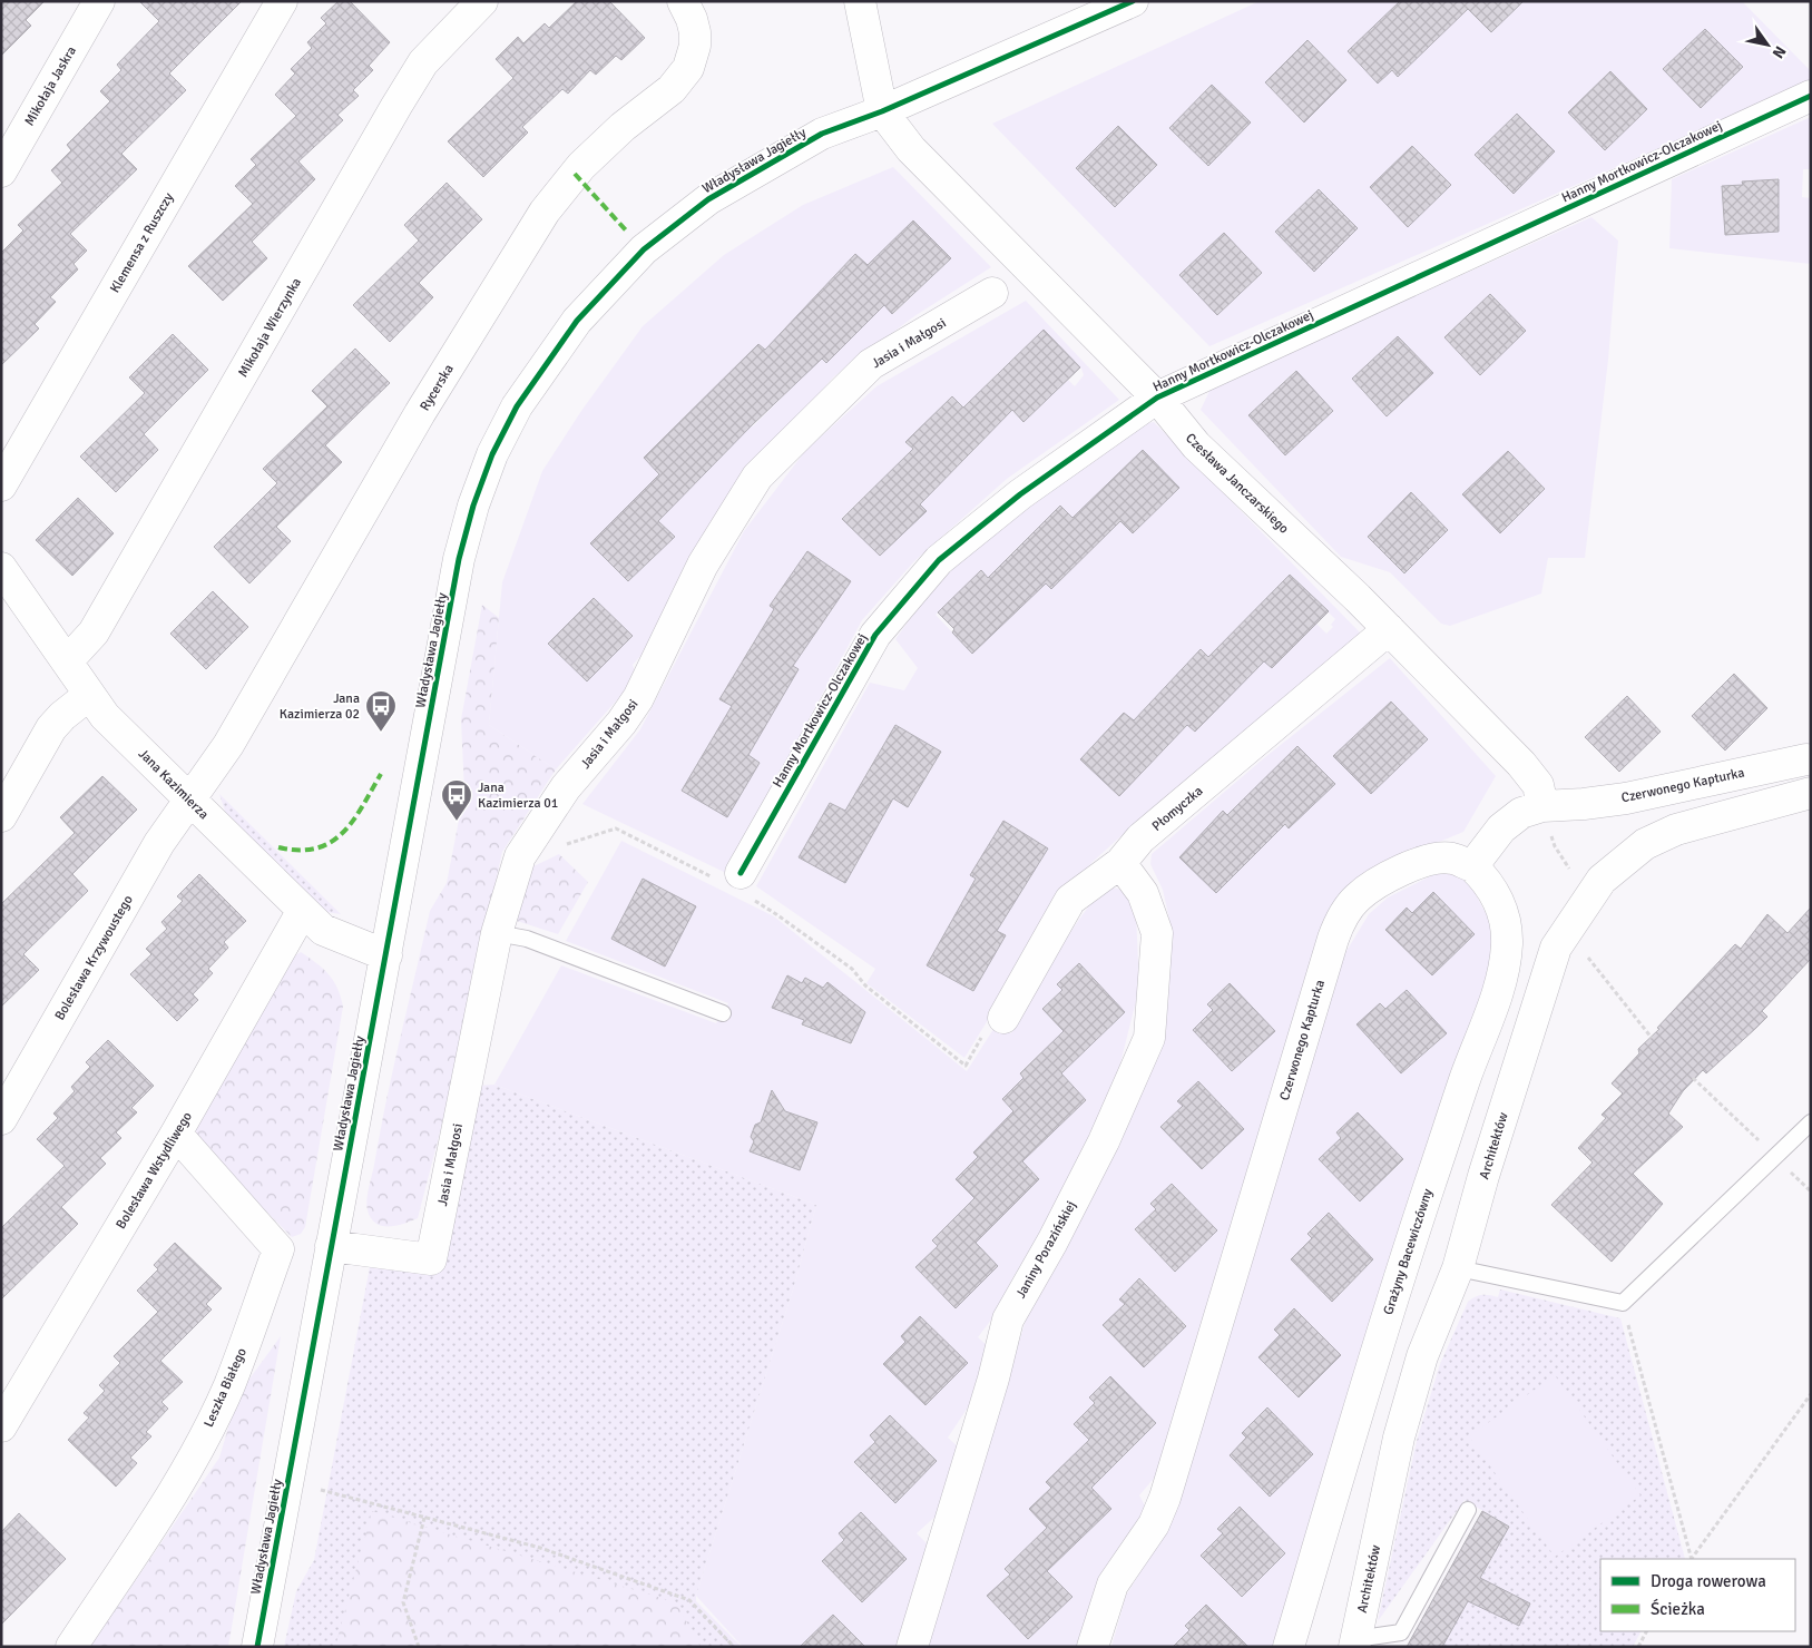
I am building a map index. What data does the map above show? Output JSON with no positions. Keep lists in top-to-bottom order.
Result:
{
  "streets": {
    "street": [
      "Mikołaja Jaskra",
      "Władysława Jagiełły",
      "Hanny Mortkowicz-Olczakowej",
      "Klemensa z Ruszczy",
      "Mikołaja Wierzynka",
      "Jasia i Małgosi",
      "Rycerska",
      "Czesława Janczarskiego",
      "Jana Kazimierza",
      "Czerwonego Kapturka",
      "Płomyczka",
      "Bolesława Krzywoustego",
      "Architektów",
      "Bolesława Wstydliwego",
      "Janiny Porazińskiej",
      "Grażyny Bacewiczówny",
      "Leszka Białego"
    ]
  },
  "crossings": [
    ["Władysława Jagiełły", "Jasia i Małgosi"],
    ["Władysława Jagiełły", "Czesława Janczarskiego"],
    ["Władysława Jagiełły", "Jana Kazimierza"],
    ["Hanny Mortkowicz-Olczakowej", "Czesława Janczarskiego"],
    ["Mikołaja Wierzynka", "Jana Kazimierza"],
    ["Rycerska", "Jana Kazimierza"],
    ["Rycerska", "Bolesława Krzywoustego"],
    ["Czesława Janczarskiego", "Czerwonego Kapturka"],
    ["Czesława Janczarskiego", "Płomyczka"],
    ["Jana Kazimierza", "Bolesława Krzywoustego"],
    ["Jana Kazimierza", "Bolesława Wstydliwego"],
    ["Czerwonego Kapturka", "Grażyny Bacewiczówny"],
    ["Płomyczka", "Janiny Porazińskiej"],
    ["Bolesława Wstydliwego", "Leszka Białego"]
  ],
  "places": {
    "bus stop": ["Jana Kazimierza 02", "Jana Kazimierza 01"]
  },
  "legend": ["Droga rowerowa", "Ścieżka"],
  "north": "bottom right"
}
